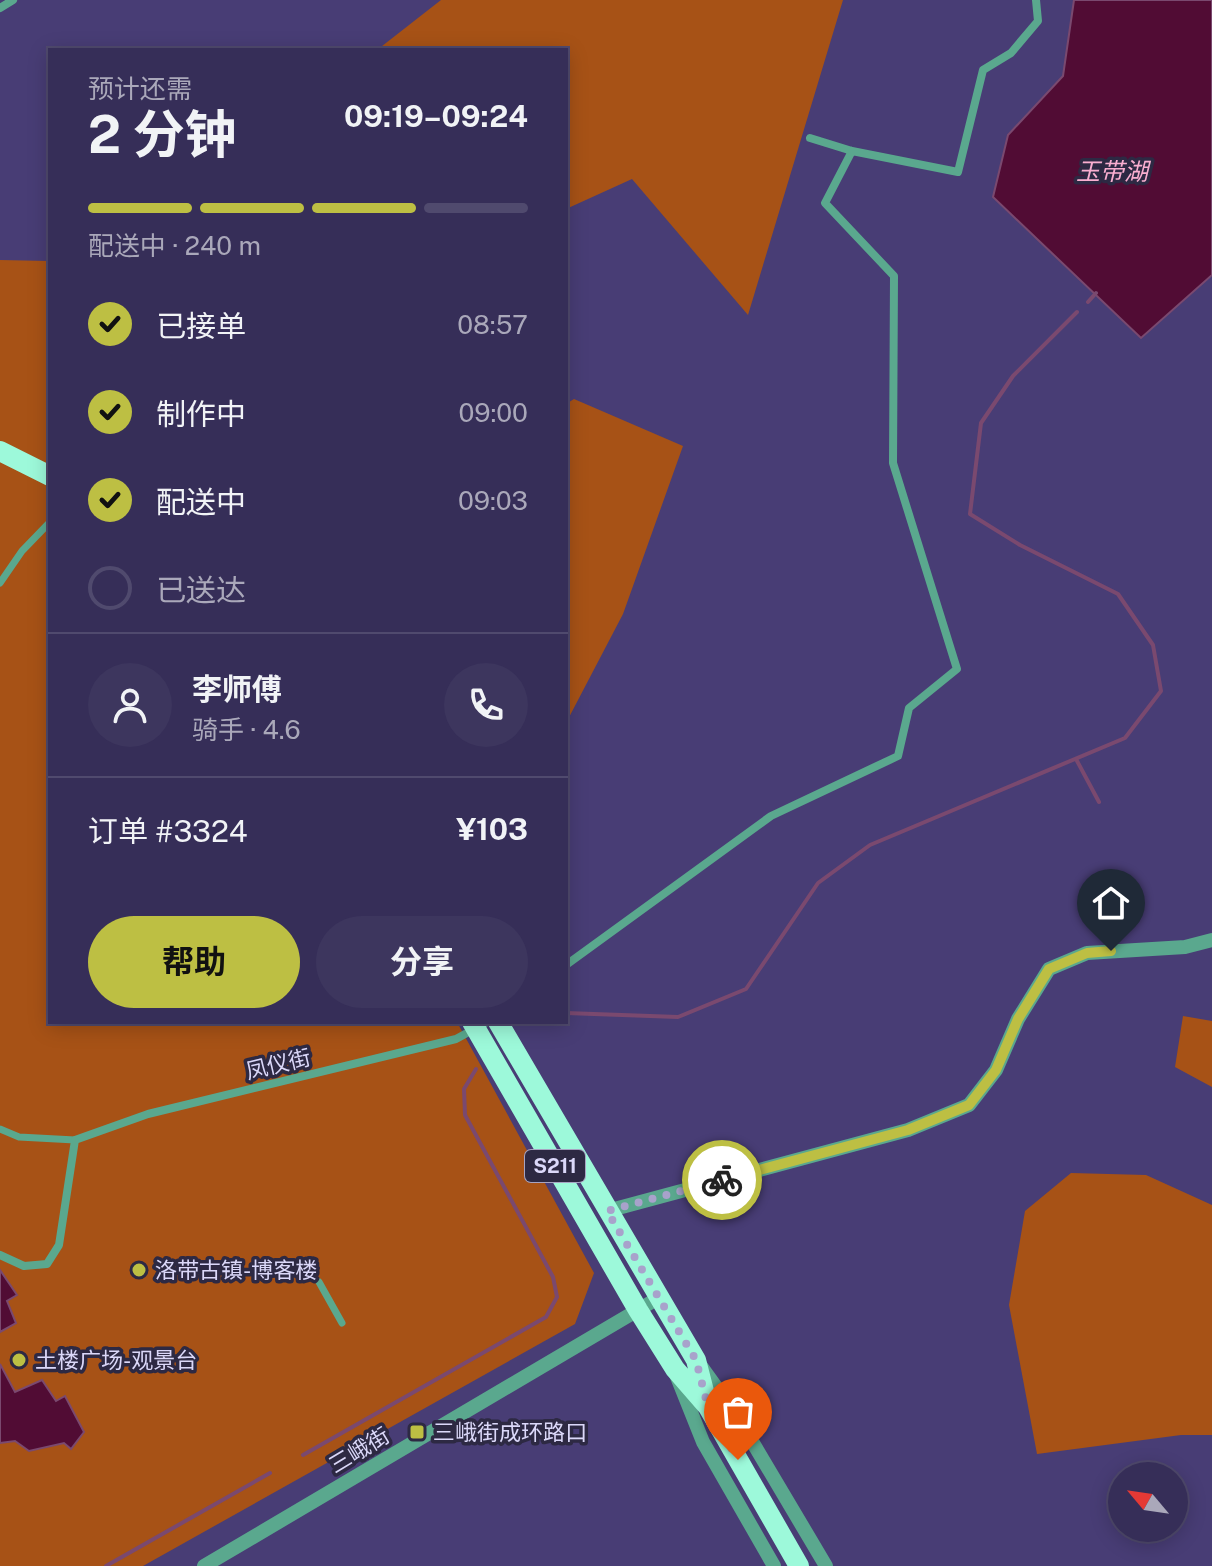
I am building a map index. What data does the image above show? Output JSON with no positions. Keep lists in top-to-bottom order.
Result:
{
  "streets": {
    "main road": ["S211"],
    "street": ["凤仪街", "三峨街"]
  },
  "crossings": [
    ["凤仪街", "S211"],
    ["S211", "三峨街"]
  ],
  "water": ["玉带湖"],
  "places": {
    "other": ["洛带古镇-博客楼", "土楼广场-观景台"],
    "transit": ["三峨街成环路口"]
  },
  "north": "top left",
  "page": {
    "heading": ["2 分钟", "预计还需", "09:19–09:24"],
    "panel": [
      "李师傅",
      "骑手 · 4.6",
      "订单 #3324",
      "¥103"
    ],
    "bar": "配送中 · 240 m",
    "list": [
      ["已接单", "08:57"],
      ["制作中", "09:00"],
      ["配送中", "09:03"],
      "已送达"
    ],
    "buttons": ["帮助", "分享"]
  }
}
